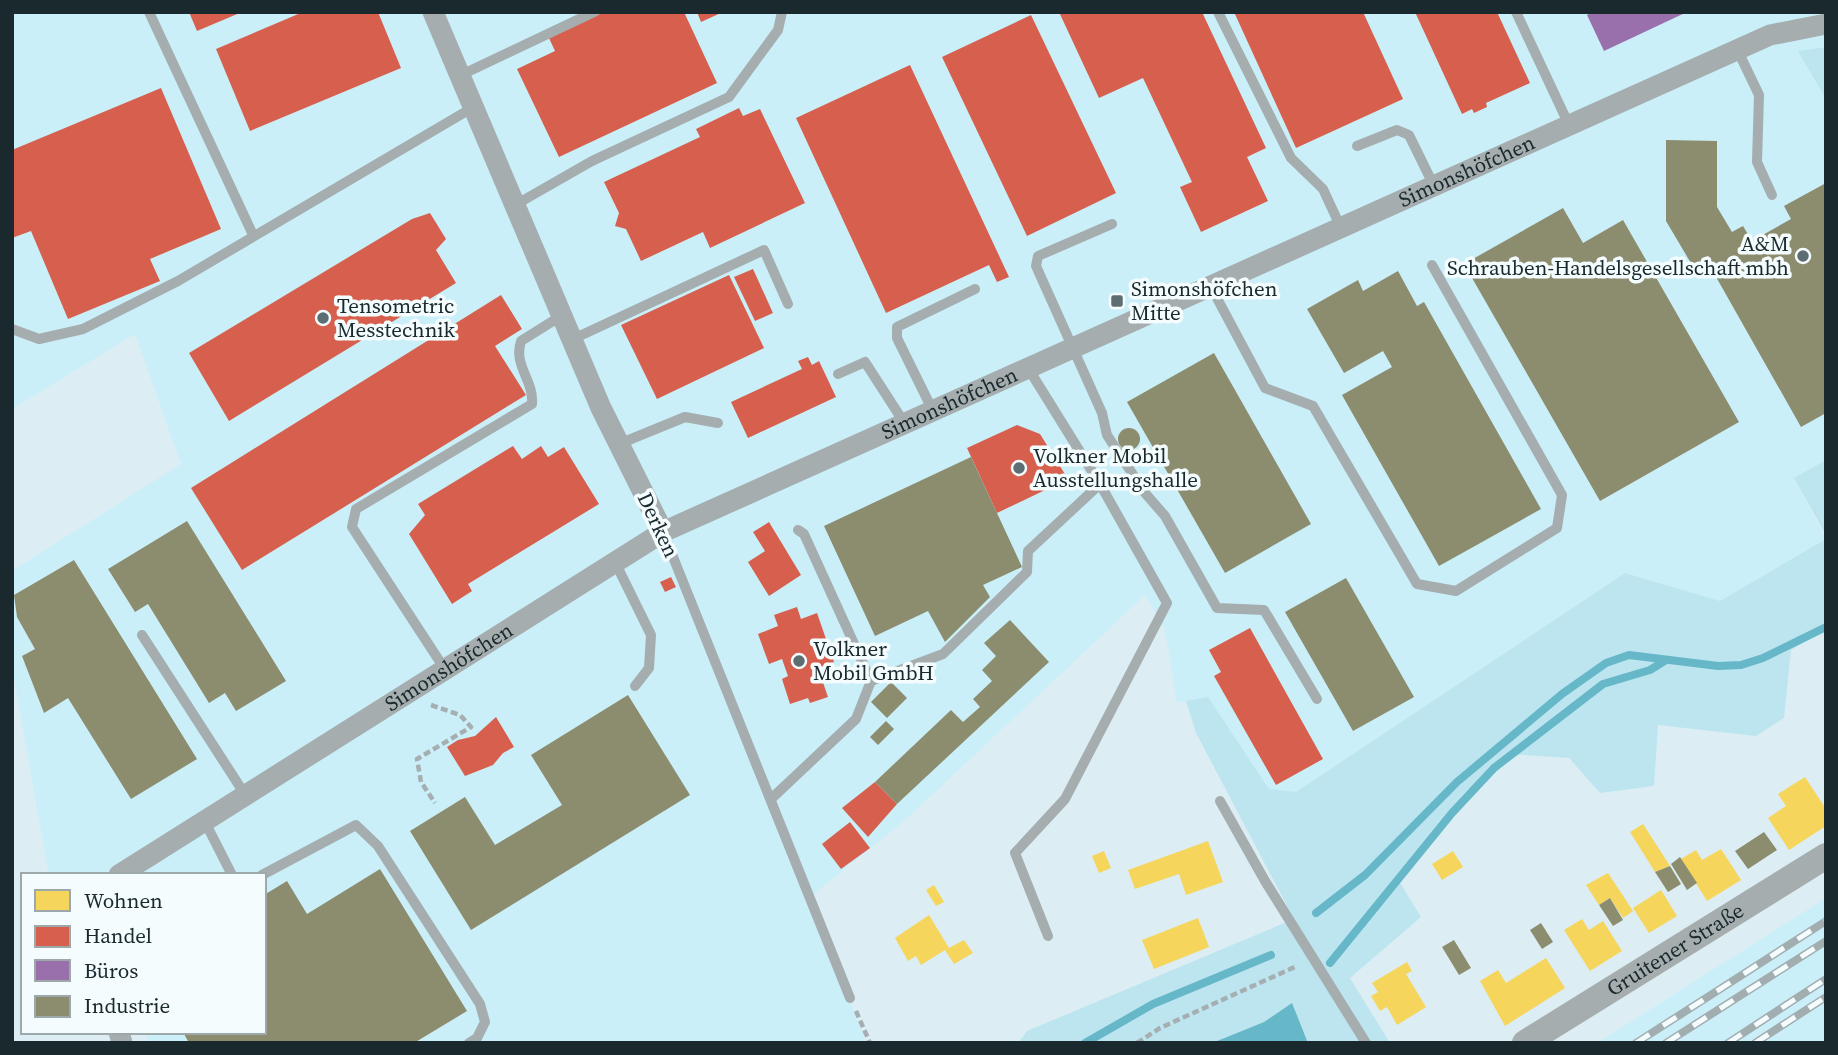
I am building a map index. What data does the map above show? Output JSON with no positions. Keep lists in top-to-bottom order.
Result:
{
  "streets": {
    "street": ["Simonshöfchen", "Derken", "Gruitener Straße"]
  },
  "crossings": [
    ["Simonshöfchen", "Derken"]
  ],
  "places": {
    "other": [
      "A&M Schrauben-Handelsgesellschaft mbh",
      "Tensometric Messtechnik",
      "Volkner Mobil Ausstellungshalle",
      "Volkner Mobil GmbH"
    ],
    "transit": ["Simonshöfchen Mitte"]
  },
  "legend": [
    "Wohnen",
    "Handel",
    "Büros",
    "Industrie"
  ]
}
